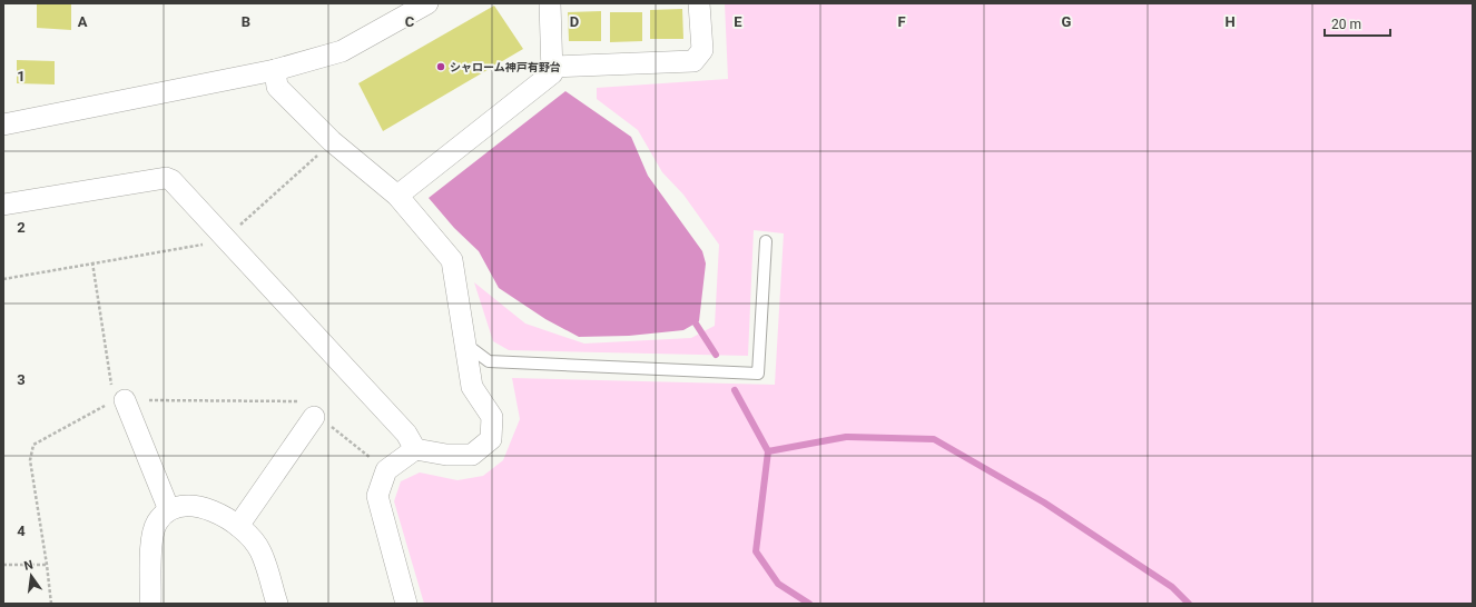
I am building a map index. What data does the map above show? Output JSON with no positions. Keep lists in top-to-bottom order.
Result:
{
  "places": ["シャローム神戸有野台"],
  "scale_bar": "20 m",
  "north": "top",
  "grid": {
    "columns": [
      "A",
      "B",
      "C",
      "D",
      "E",
      "F",
      "G",
      "H"
    ],
    "rows": [
      "1",
      "2",
      "3",
      "4"
    ]
  }
}
